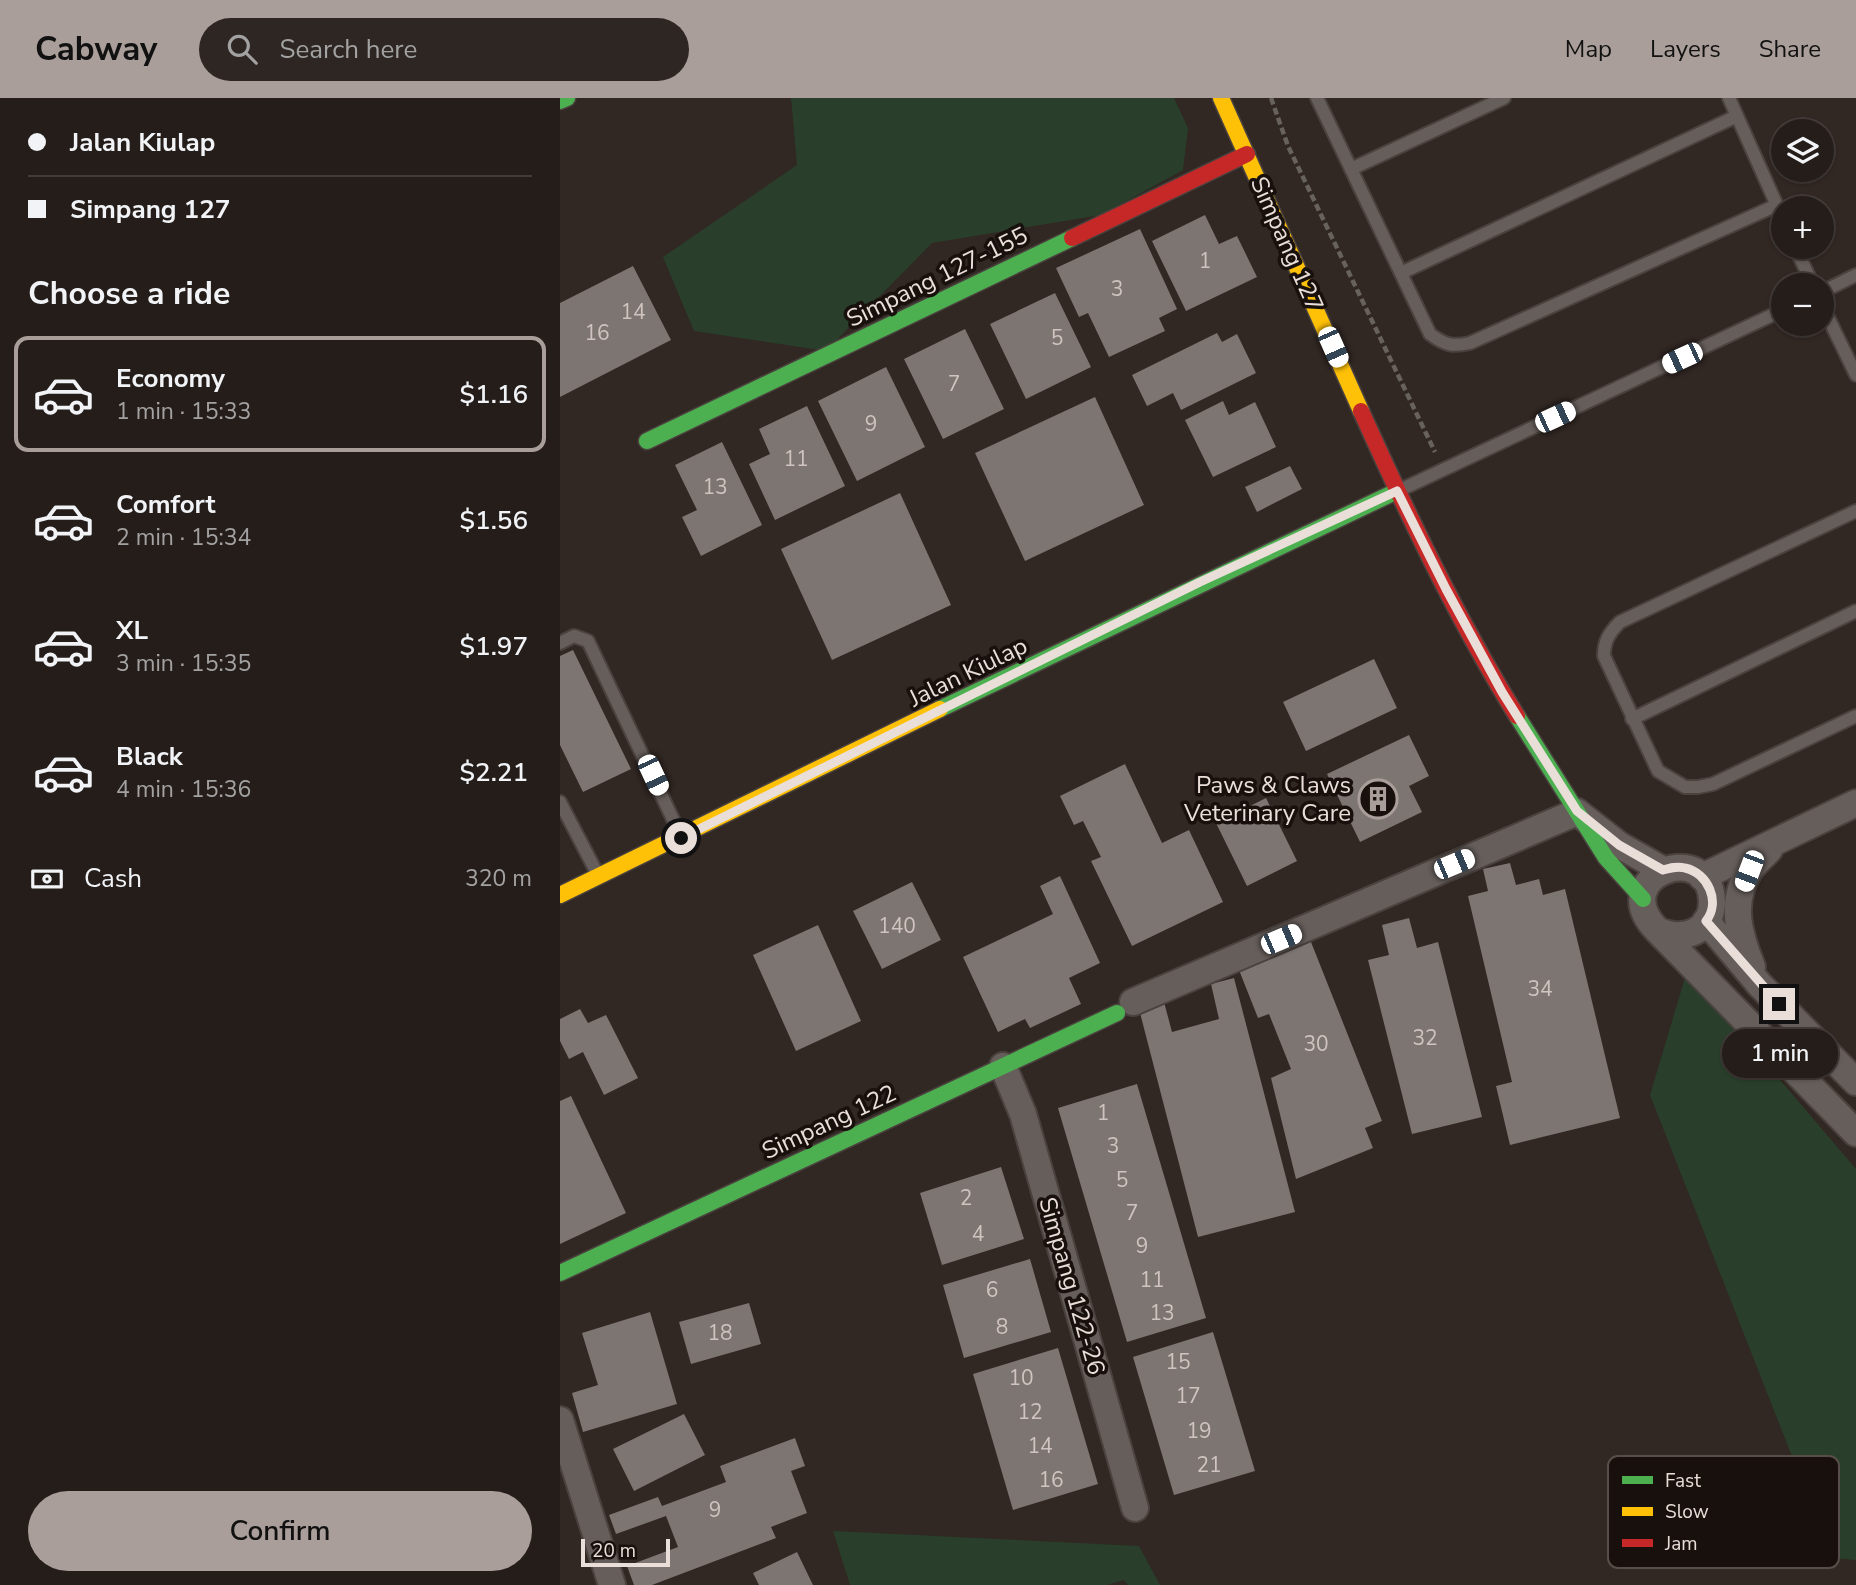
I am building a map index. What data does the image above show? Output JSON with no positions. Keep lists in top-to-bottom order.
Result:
{
  "streets": {
    "main road": [
      "Simpang 127",
      "Simpang 127-155",
      "Jalan Kiulap",
      "Simpang 122"
    ],
    "street": ["Simpang 122-26"]
  },
  "crossings": [
    ["Simpang 127", "Simpang 127-155"],
    ["Simpang 127", "Jalan Kiulap"],
    ["Simpang 122", "Simpang 122-26"]
  ],
  "places": {
    "building": ["Paws & Claws Veterinary Care"]
  },
  "house_numbers": [
    "1",
    "3",
    "14",
    "16",
    "5",
    "7",
    "9",
    "11",
    "13",
    "140",
    "34",
    "32",
    "30",
    "1",
    "3",
    "5",
    "2",
    "7",
    "4",
    "9",
    "11",
    "6",
    "13",
    "8",
    "18",
    "15",
    "10",
    "17",
    "12",
    "19",
    "14",
    "21",
    "16",
    "9"
  ],
  "legend": ["Fast", "Slow", "Jam"],
  "scale_bar": "20 m",
  "page": {
    "header": "Cabway",
    "search": "Search here",
    "nav": ["Map", "Layers", "Share"],
    "banner": ["Jalan Kiulap", "Simpang 127"],
    "map_buttons": ["+", "−"],
    "heading": "Choose a ride",
    "list": [
      {
        "name": "Economy",
        "note": "1 min · 15:33",
        "value": "$1.16"
      },
      {
        "name": "Comfort",
        "note": "2 min · 15:34",
        "value": "$1.56"
      },
      {
        "name": "XL",
        "note": "3 min · 15:35",
        "value": "$1.97"
      },
      {
        "name": "Black",
        "note": "4 min · 15:36",
        "value": "$2.21"
      }
    ],
    "pay": ["Cash", "320 m"],
    "bubble": "1 min",
    "buttons": "Confirm",
    "scale": "20 m"
  }
}
